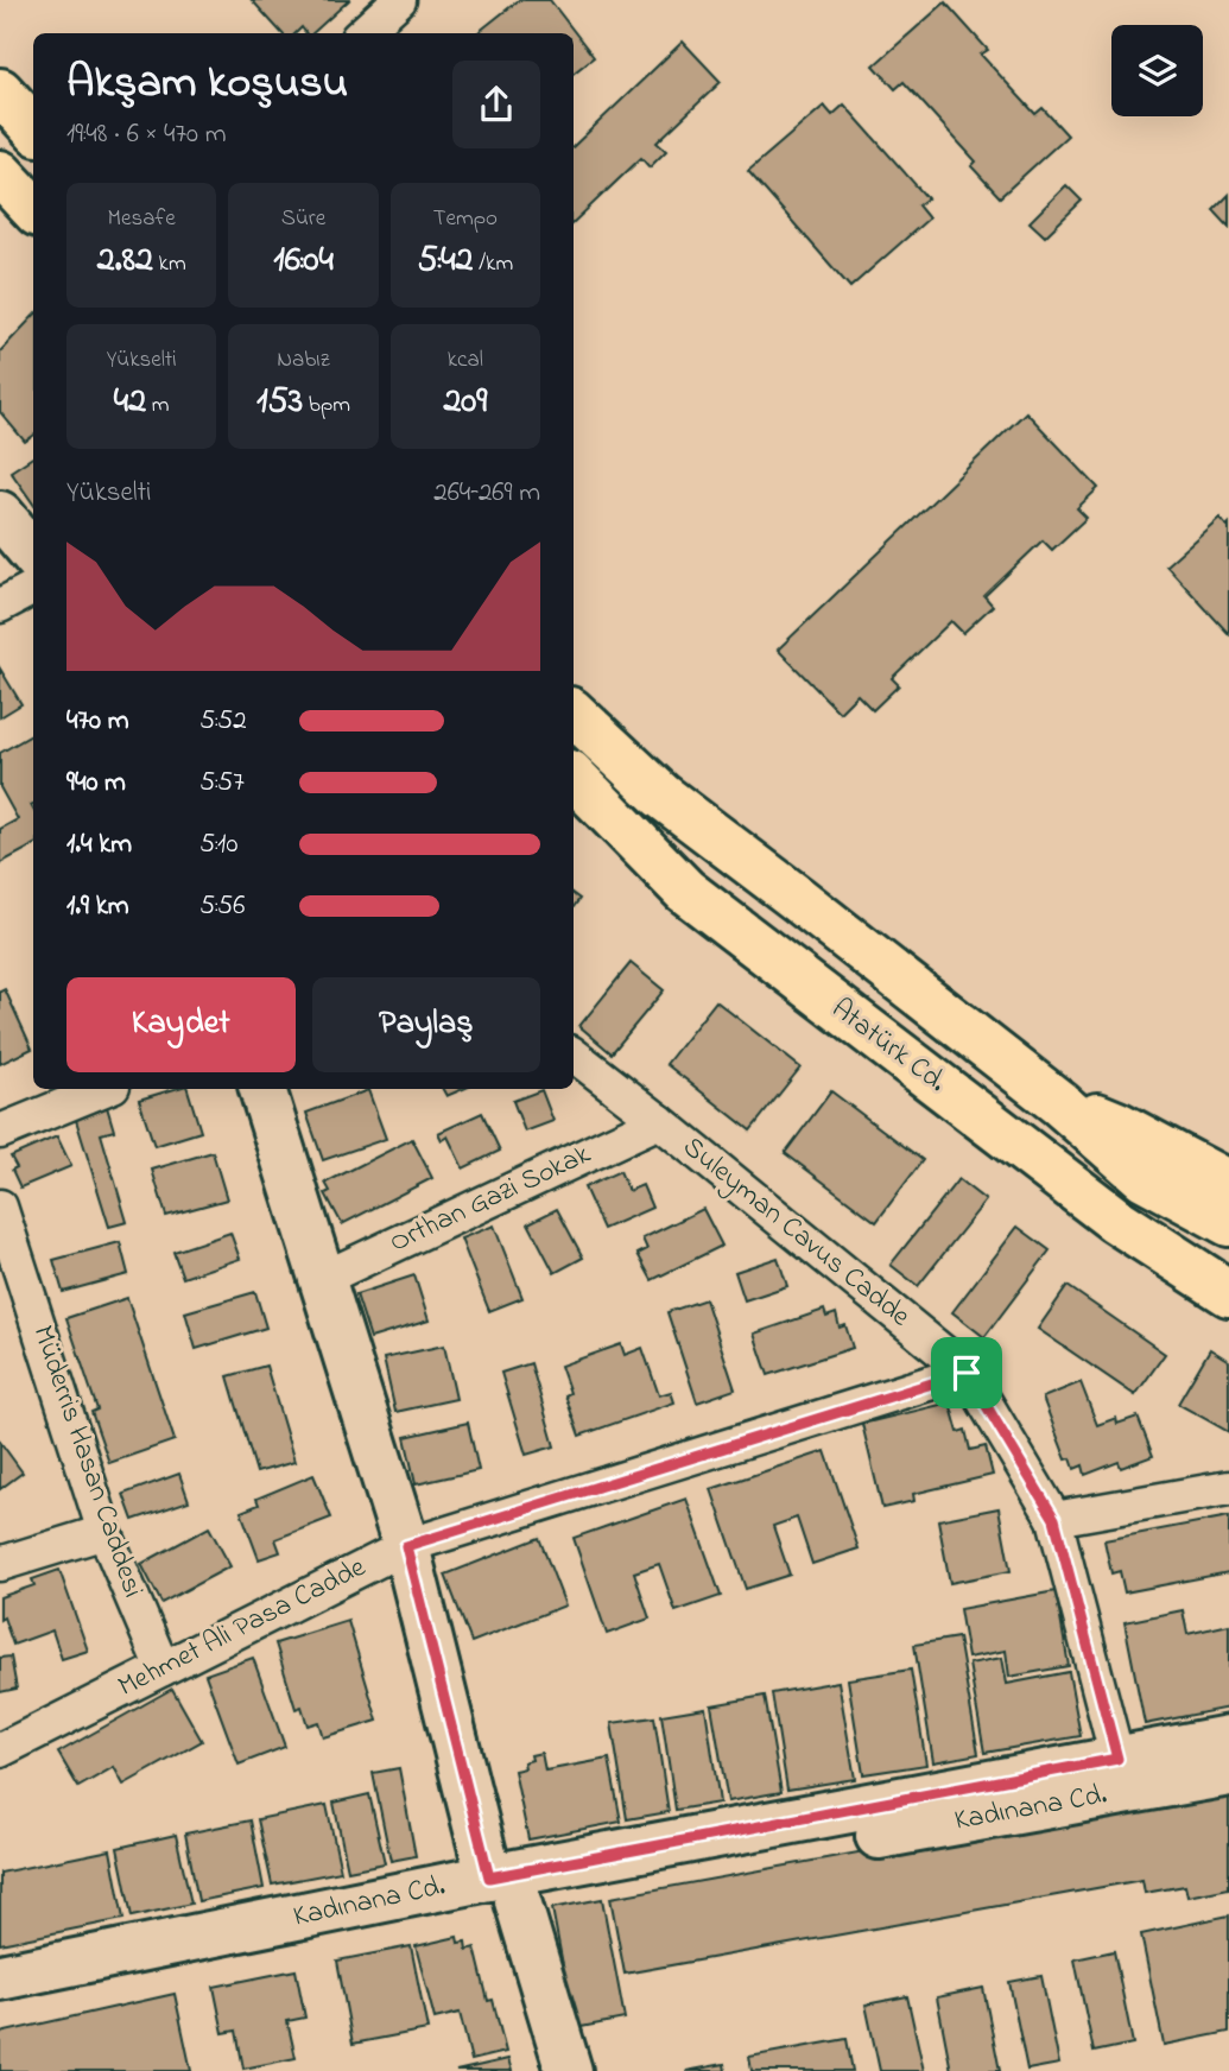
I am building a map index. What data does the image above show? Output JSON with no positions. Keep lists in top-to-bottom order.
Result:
{
  "streets": {
    "main road": ["Atatürk Cd."],
    "street": [
      "Orthan Gazi Sokak",
      "Suleyman Cavus Cadde",
      "Müderris Hasan Caddesi",
      "Mehmet Ali Pasa Cadde",
      "Kadınana Cd."
    ]
  },
  "crossings": [
    ["Orthan Gazi Sokak", "Suleyman Cavus Cadde"],
    ["Suleyman Cavus Cadde", "Mehmet Ali Pasa Cadde"],
    ["Suleyman Cavus Cadde", "Kadınana Cd."],
    ["Müderris Hasan Caddesi", "Mehmet Ali Pasa Cadde"]
  ],
  "page": {
    "heading": ["Akşam koşusu", "19:48 · 6 × 470 m"],
    "stats": [
      ["Mesafe", "2.82 km"],
      ["Süre", "16:04"],
      ["Tempo", "5:42 /km"],
      ["Yükselti", "42 m"],
      ["Nabız", "153 bpm"],
      ["kcal", "209"]
    ],
    "chart": ["Yükselti", "264–269 m"],
    "list": [
      {
        "name": "470 m",
        "note": "5:52"
      },
      {
        "name": "940 m",
        "note": "5:57"
      },
      {
        "name": "1.4 km",
        "note": "5:10"
      },
      {
        "name": "1.9 km",
        "note": "5:56"
      }
    ],
    "buttons": ["Kaydet", "Paylaş"]
  }
}
